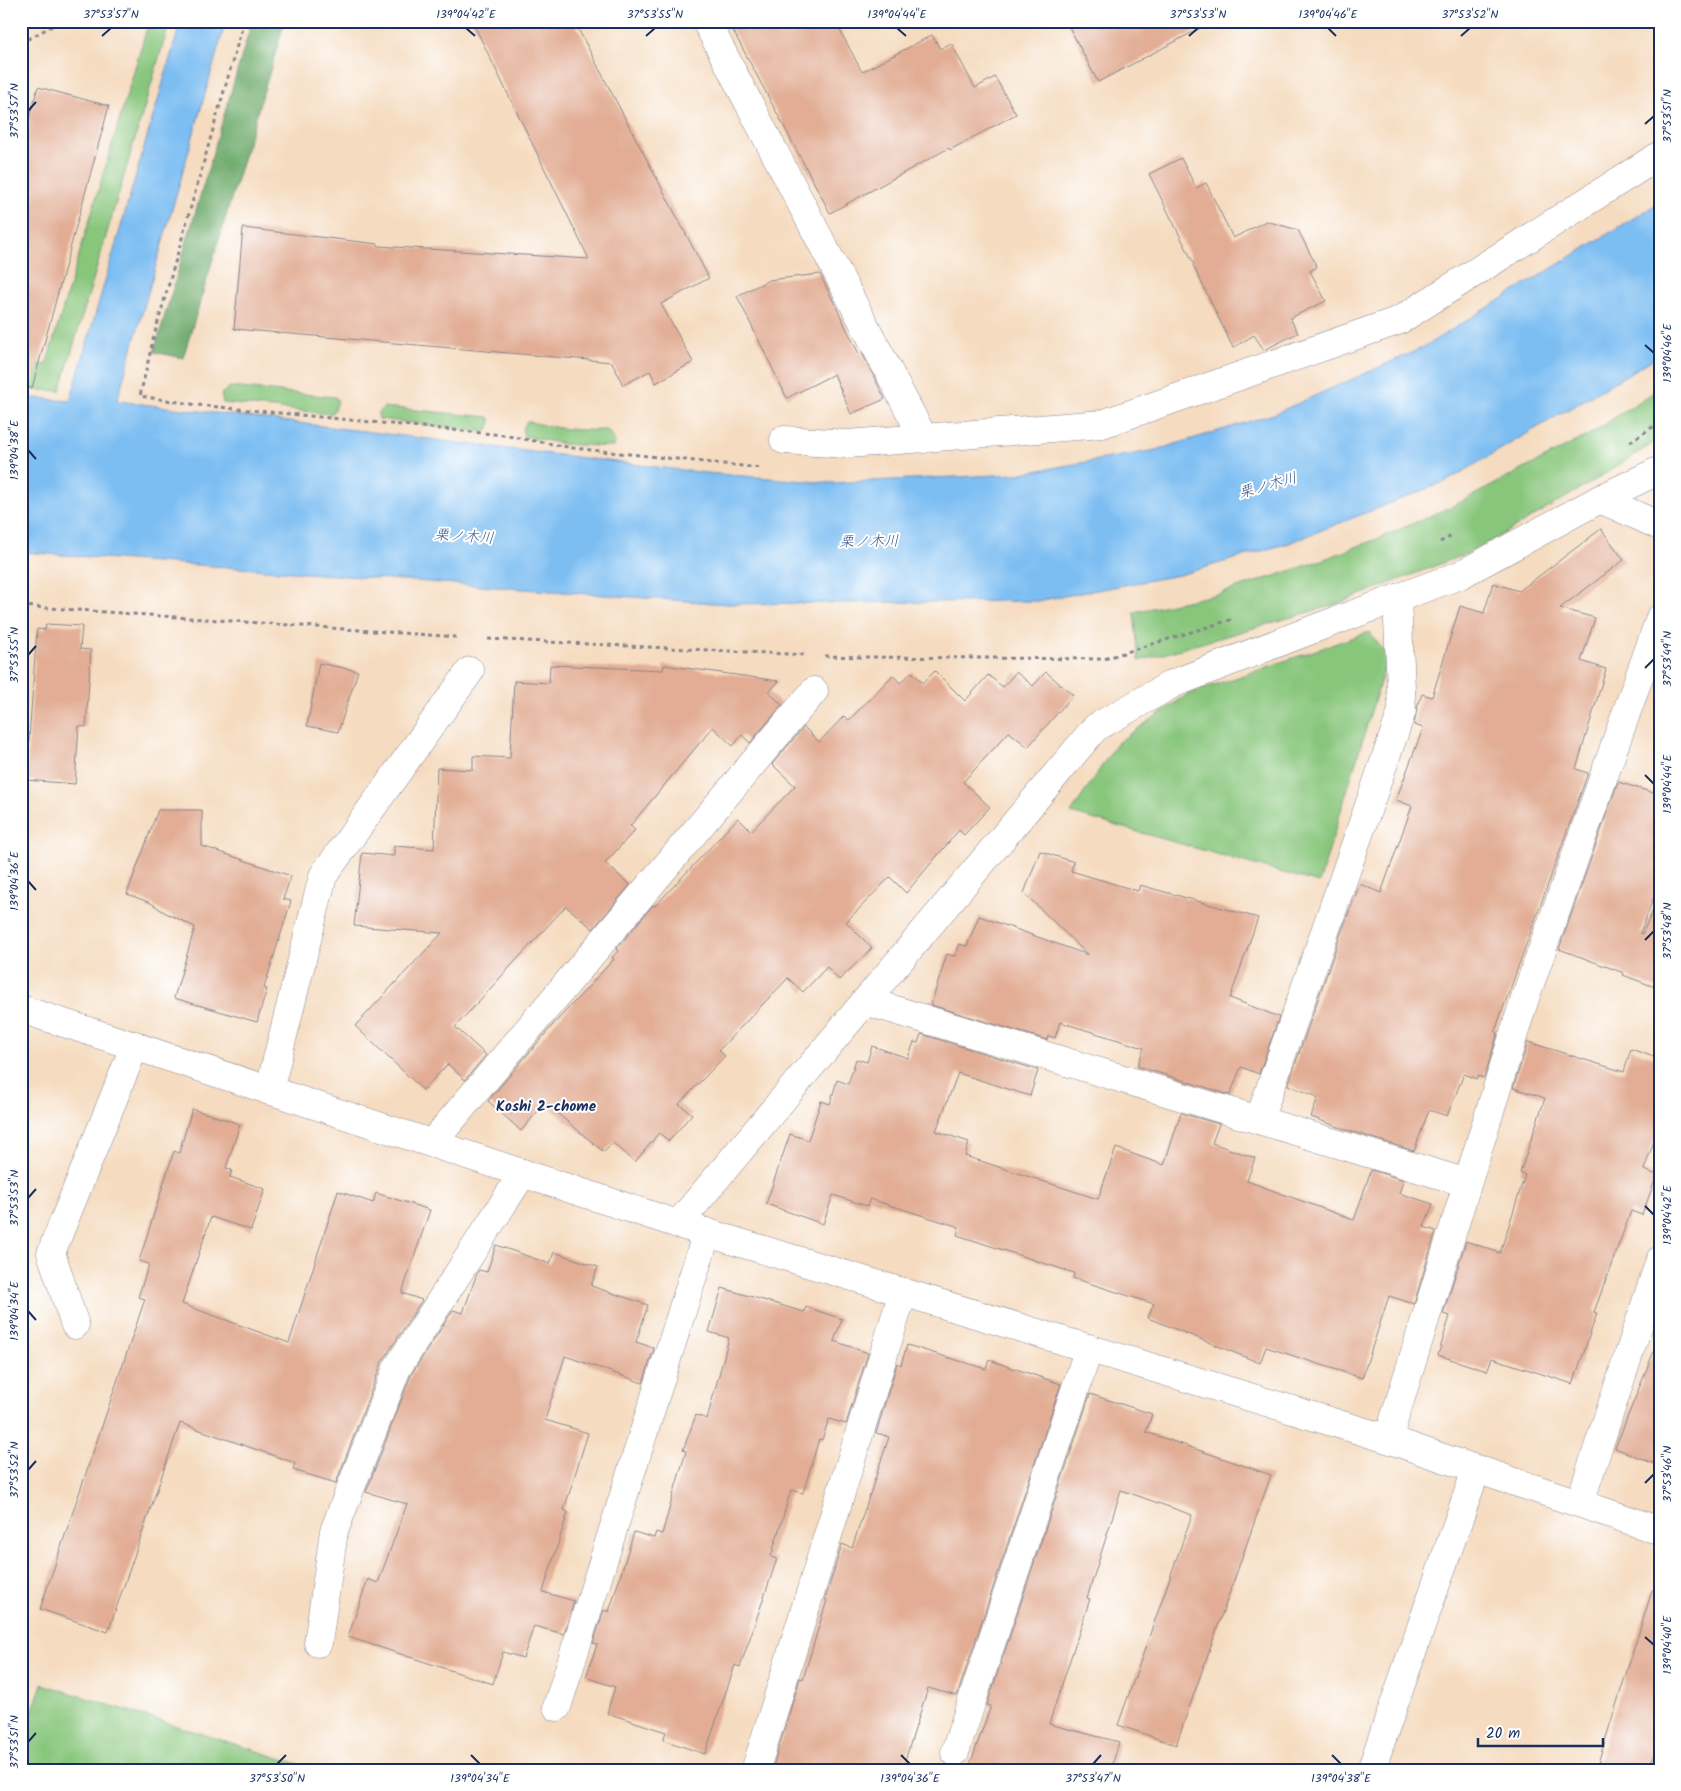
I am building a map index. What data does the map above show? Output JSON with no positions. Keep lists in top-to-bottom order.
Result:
{
  "districts": ["Koshi 2-chome"],
  "water": ["栗ノ木川"],
  "scale_bar": "20 m",
  "coordinates": [
    "37°53'57\"N",
    "139°04'42\"E",
    "37°53'55\"N",
    "139°04'44\"E",
    "37°53'53\"N",
    "139°04'46\"E",
    "37°53'52\"N",
    "37°53'51\"N",
    "139°04'38\"E",
    "37°53'49\"N",
    "139°04'36\"E",
    "37°53'48\"N",
    "139°04'34\"E",
    "37°53'46\"N",
    "139°04'40\"E",
    "37°53'50\"N",
    "37°53'47\"N"
  ]
}
